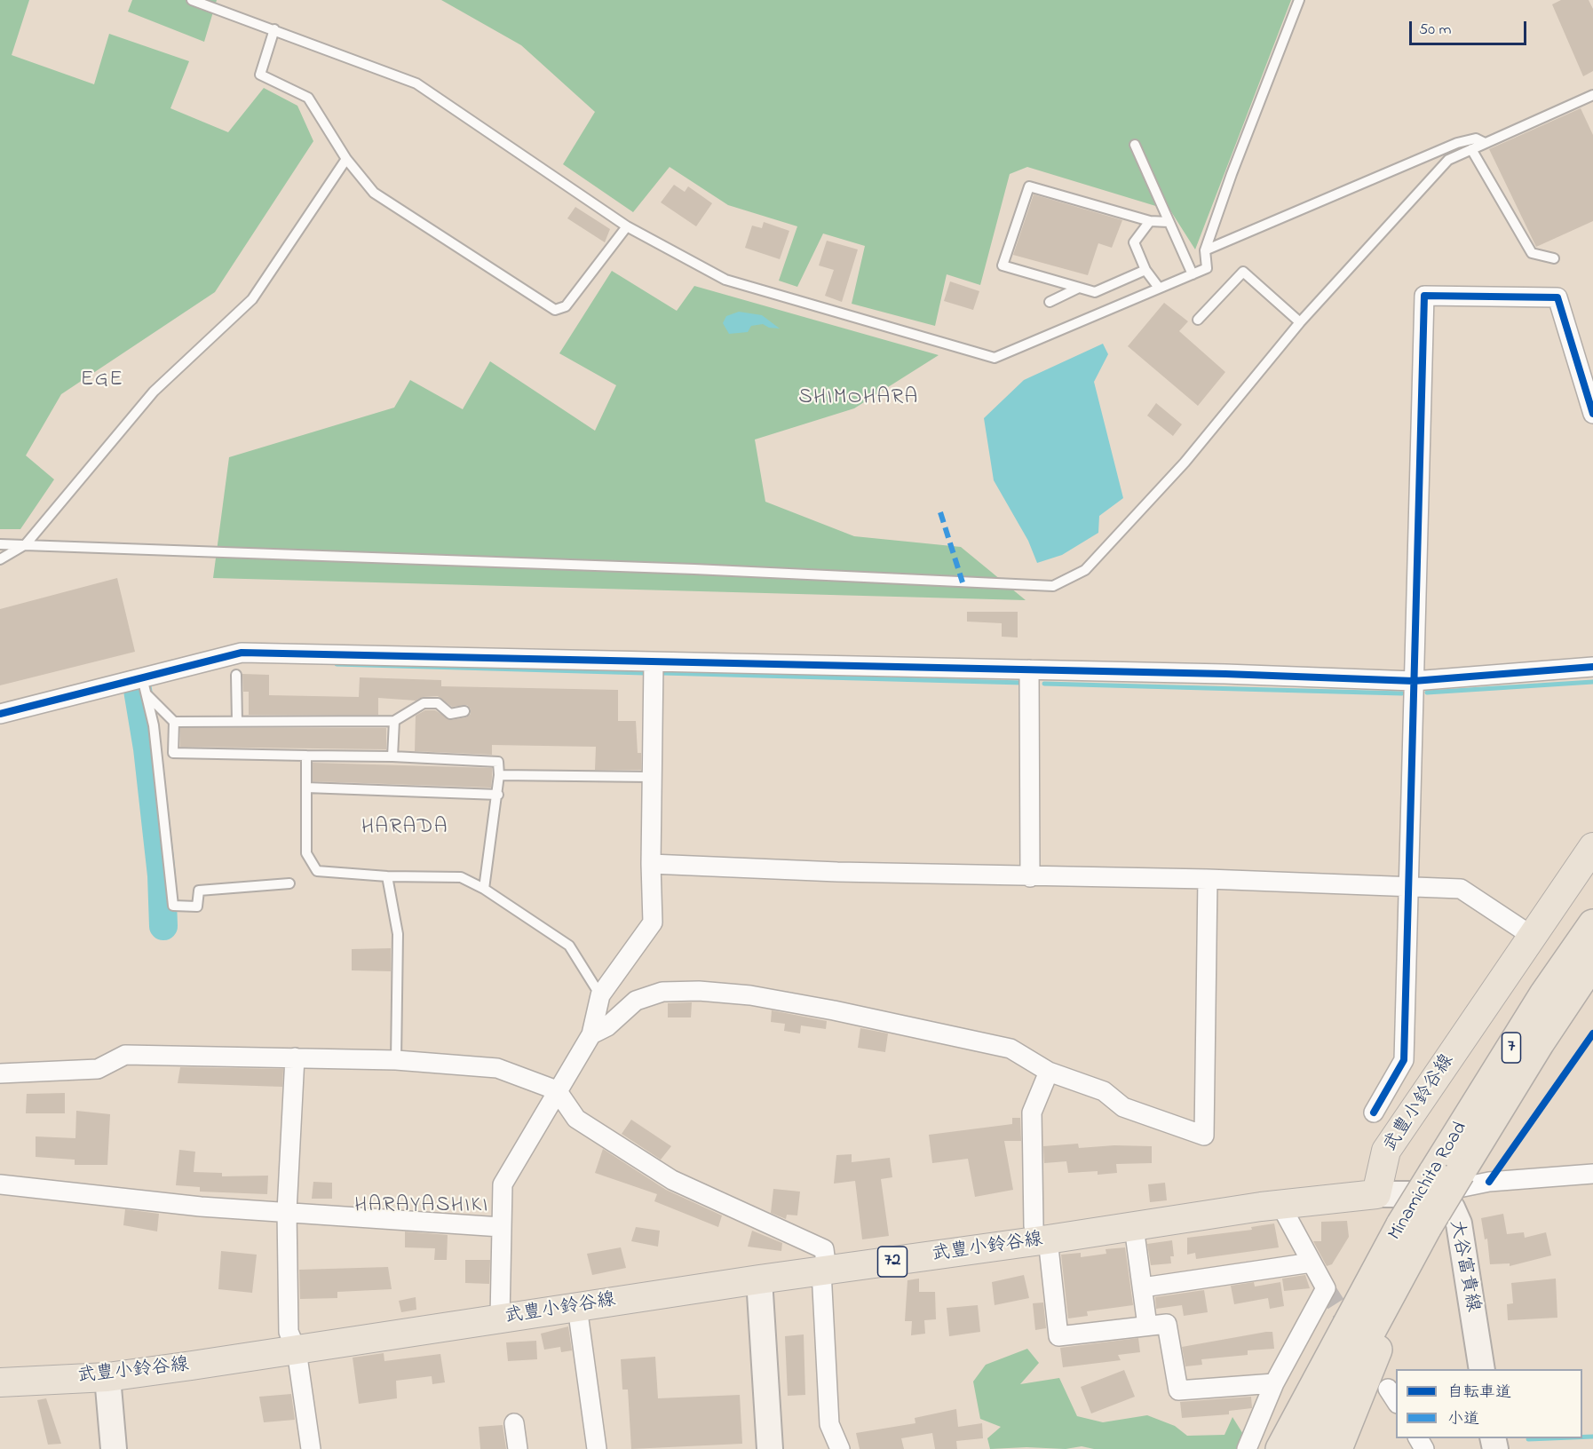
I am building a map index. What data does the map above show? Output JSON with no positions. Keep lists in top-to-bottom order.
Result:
{
  "streets": {
    "highway": ["7", "Minamichita Road"],
    "main road": ["武豊小鈴谷線", "72", "大谷富貴線"]
  },
  "crossings": [
    ["Minamichita Road", "大谷富貴線"]
  ],
  "districts": [
    "EGE",
    "SHIMOHARA",
    "HARADA",
    "HARAYASHIKI"
  ],
  "legend": ["自転車道", "小道"],
  "scale_bar": "50 m"
}
